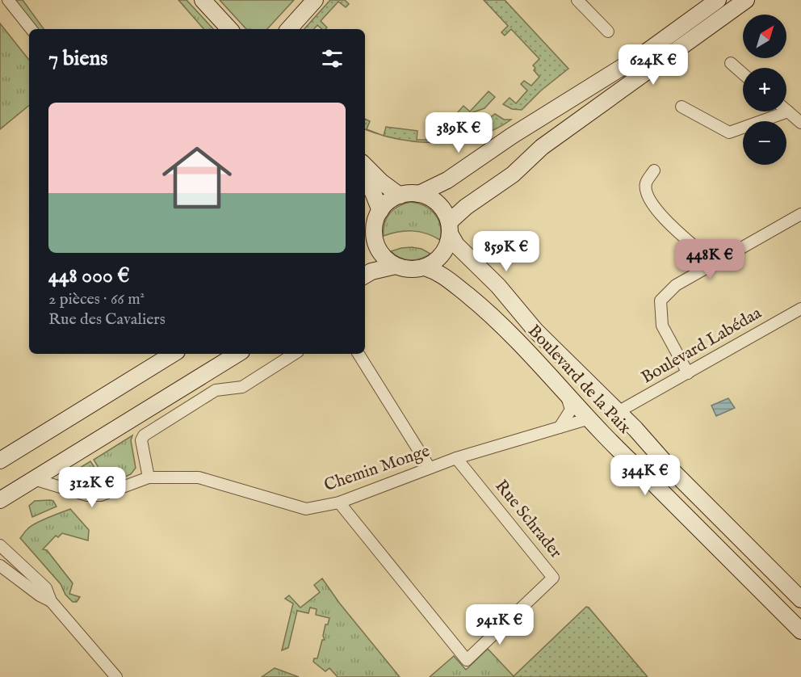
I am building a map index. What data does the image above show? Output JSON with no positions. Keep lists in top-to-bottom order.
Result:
{
  "streets": {
    "main road": ["Boulevard de la Paix"],
    "street": ["Boulevard Labédaa", "Chemin Monge", "Rue Schrader"]
  },
  "crossings": [
    ["Boulevard Labédaa", "Boulevard de la Paix"],
    ["Boulevard de la Paix", "Chemin Monge"],
    ["Chemin Monge", "Rue Schrader"]
  ],
  "north": "top right",
  "page": {
    "map_buttons": ["+", "−"],
    "heading": "7 biens",
    "price": [
      "624K €",
      "389K €",
      "859K €",
      "448K €",
      "344K €",
      "312K €",
      "941K €"
    ],
    "list": [
      {
        "name": "448 000 €",
        "note": "2 pièces · 66 m² · Rue des Cavaliers"
      }
    ]
  }
}
